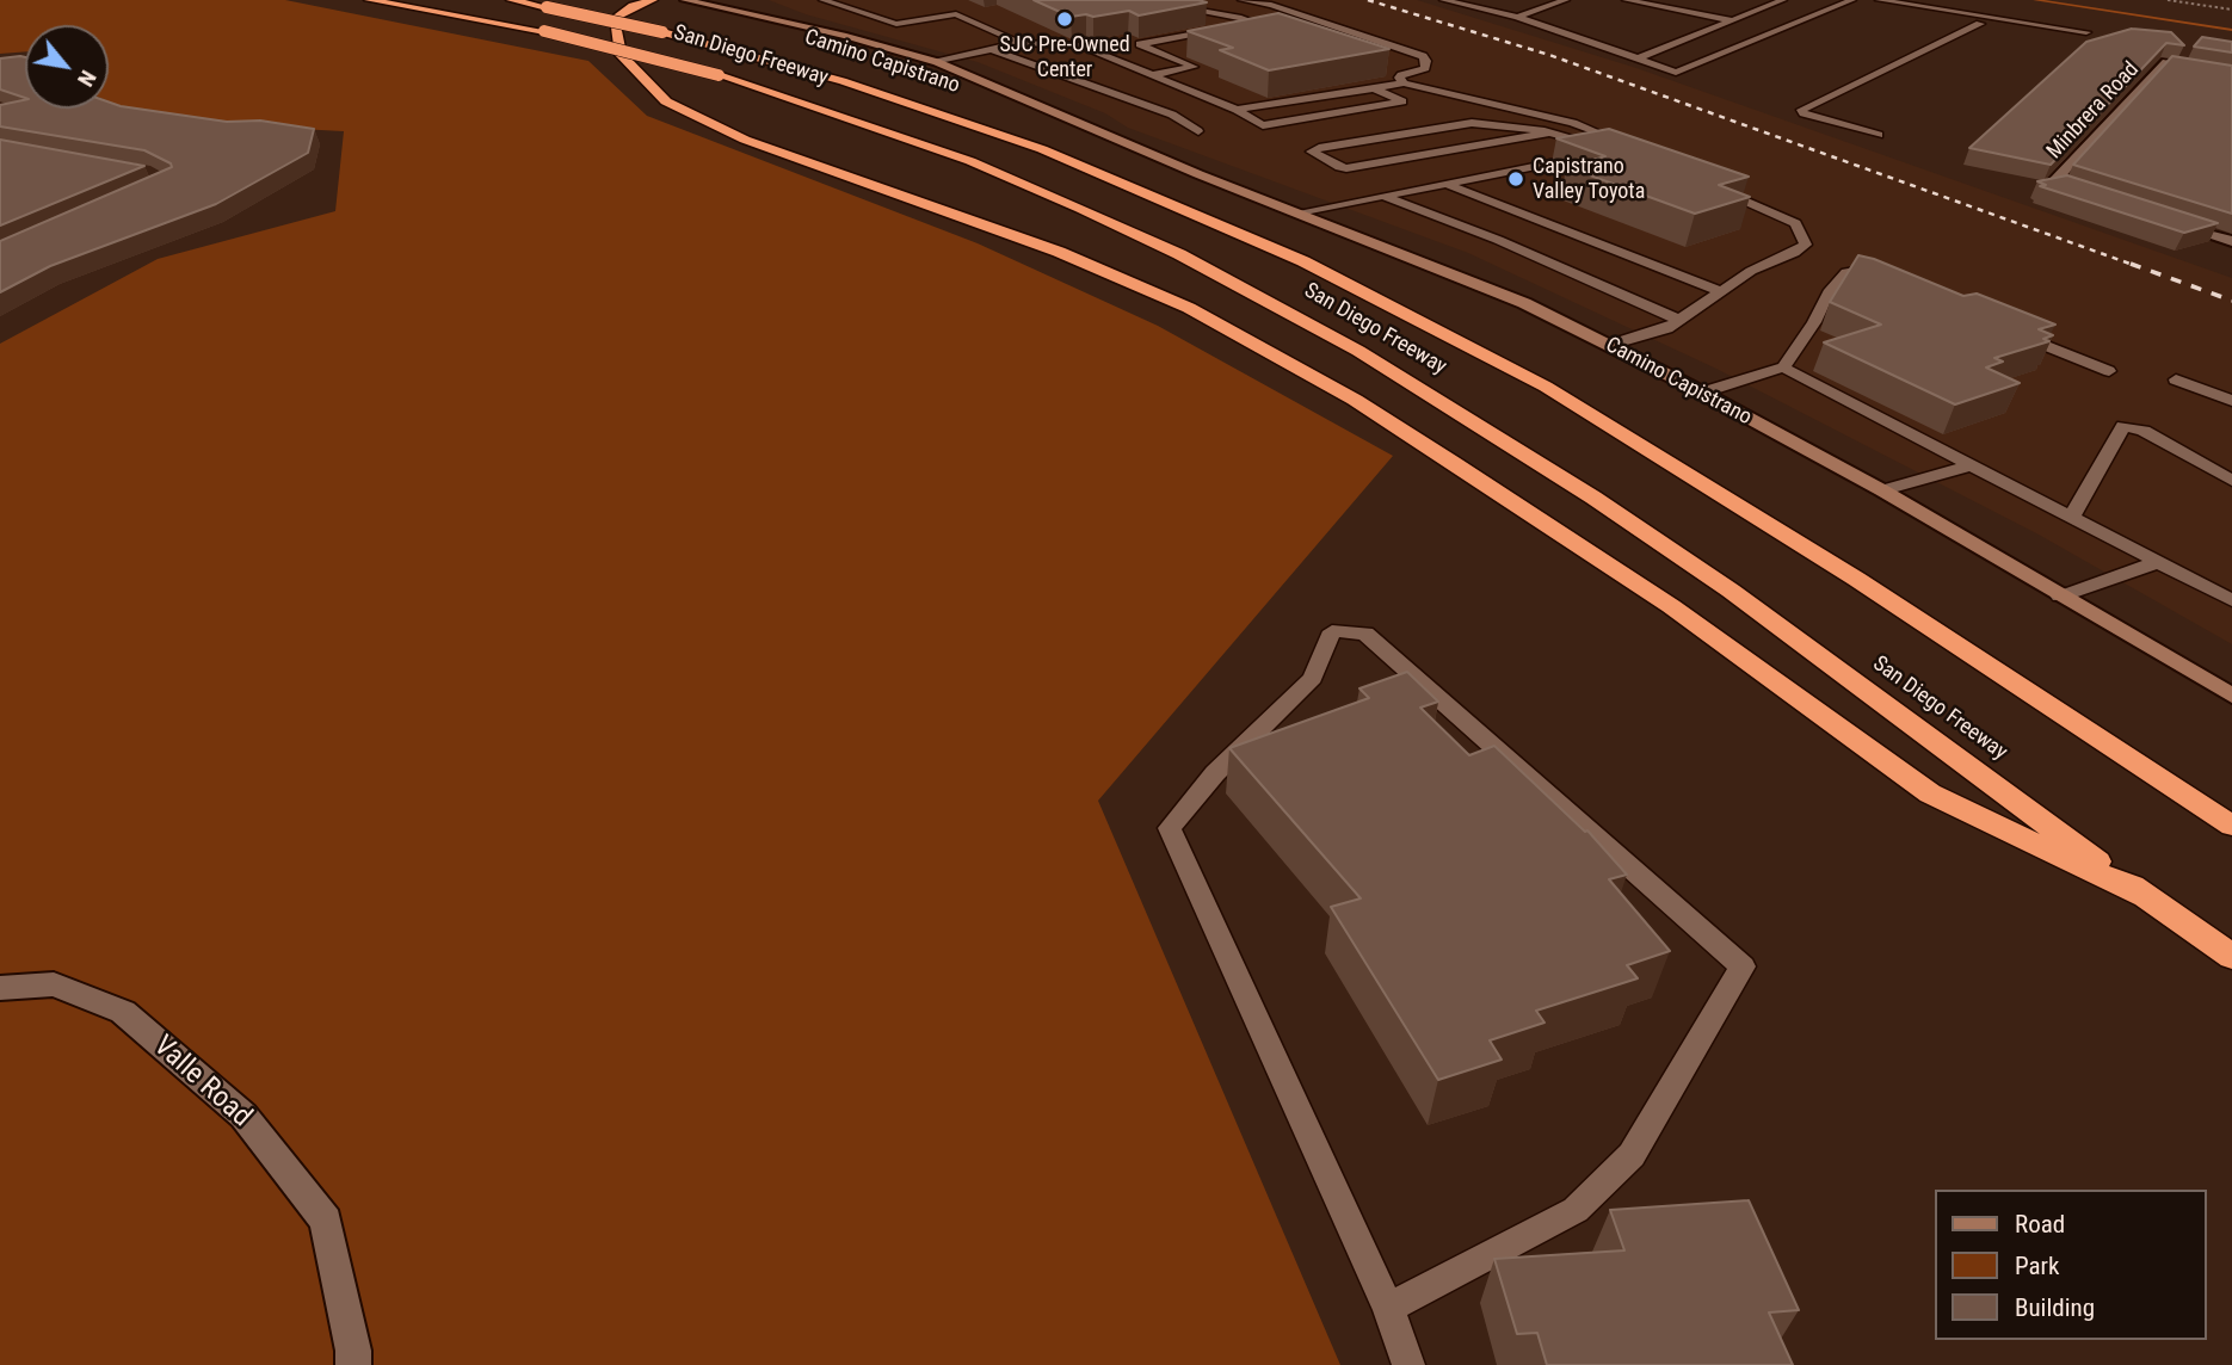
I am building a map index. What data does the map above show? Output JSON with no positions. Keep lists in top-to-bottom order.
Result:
{
  "streets": {
    "highway": ["San Diego Freeway"],
    "main road": ["Camino Capistrano"],
    "street": ["Minbrera Road", "Valle Road"]
  },
  "places": ["SJC Pre-Owned Center", "Capistrano Valley Toyota"],
  "legend": ["Road", "Park", "Building"],
  "north": "bottom right"
}
